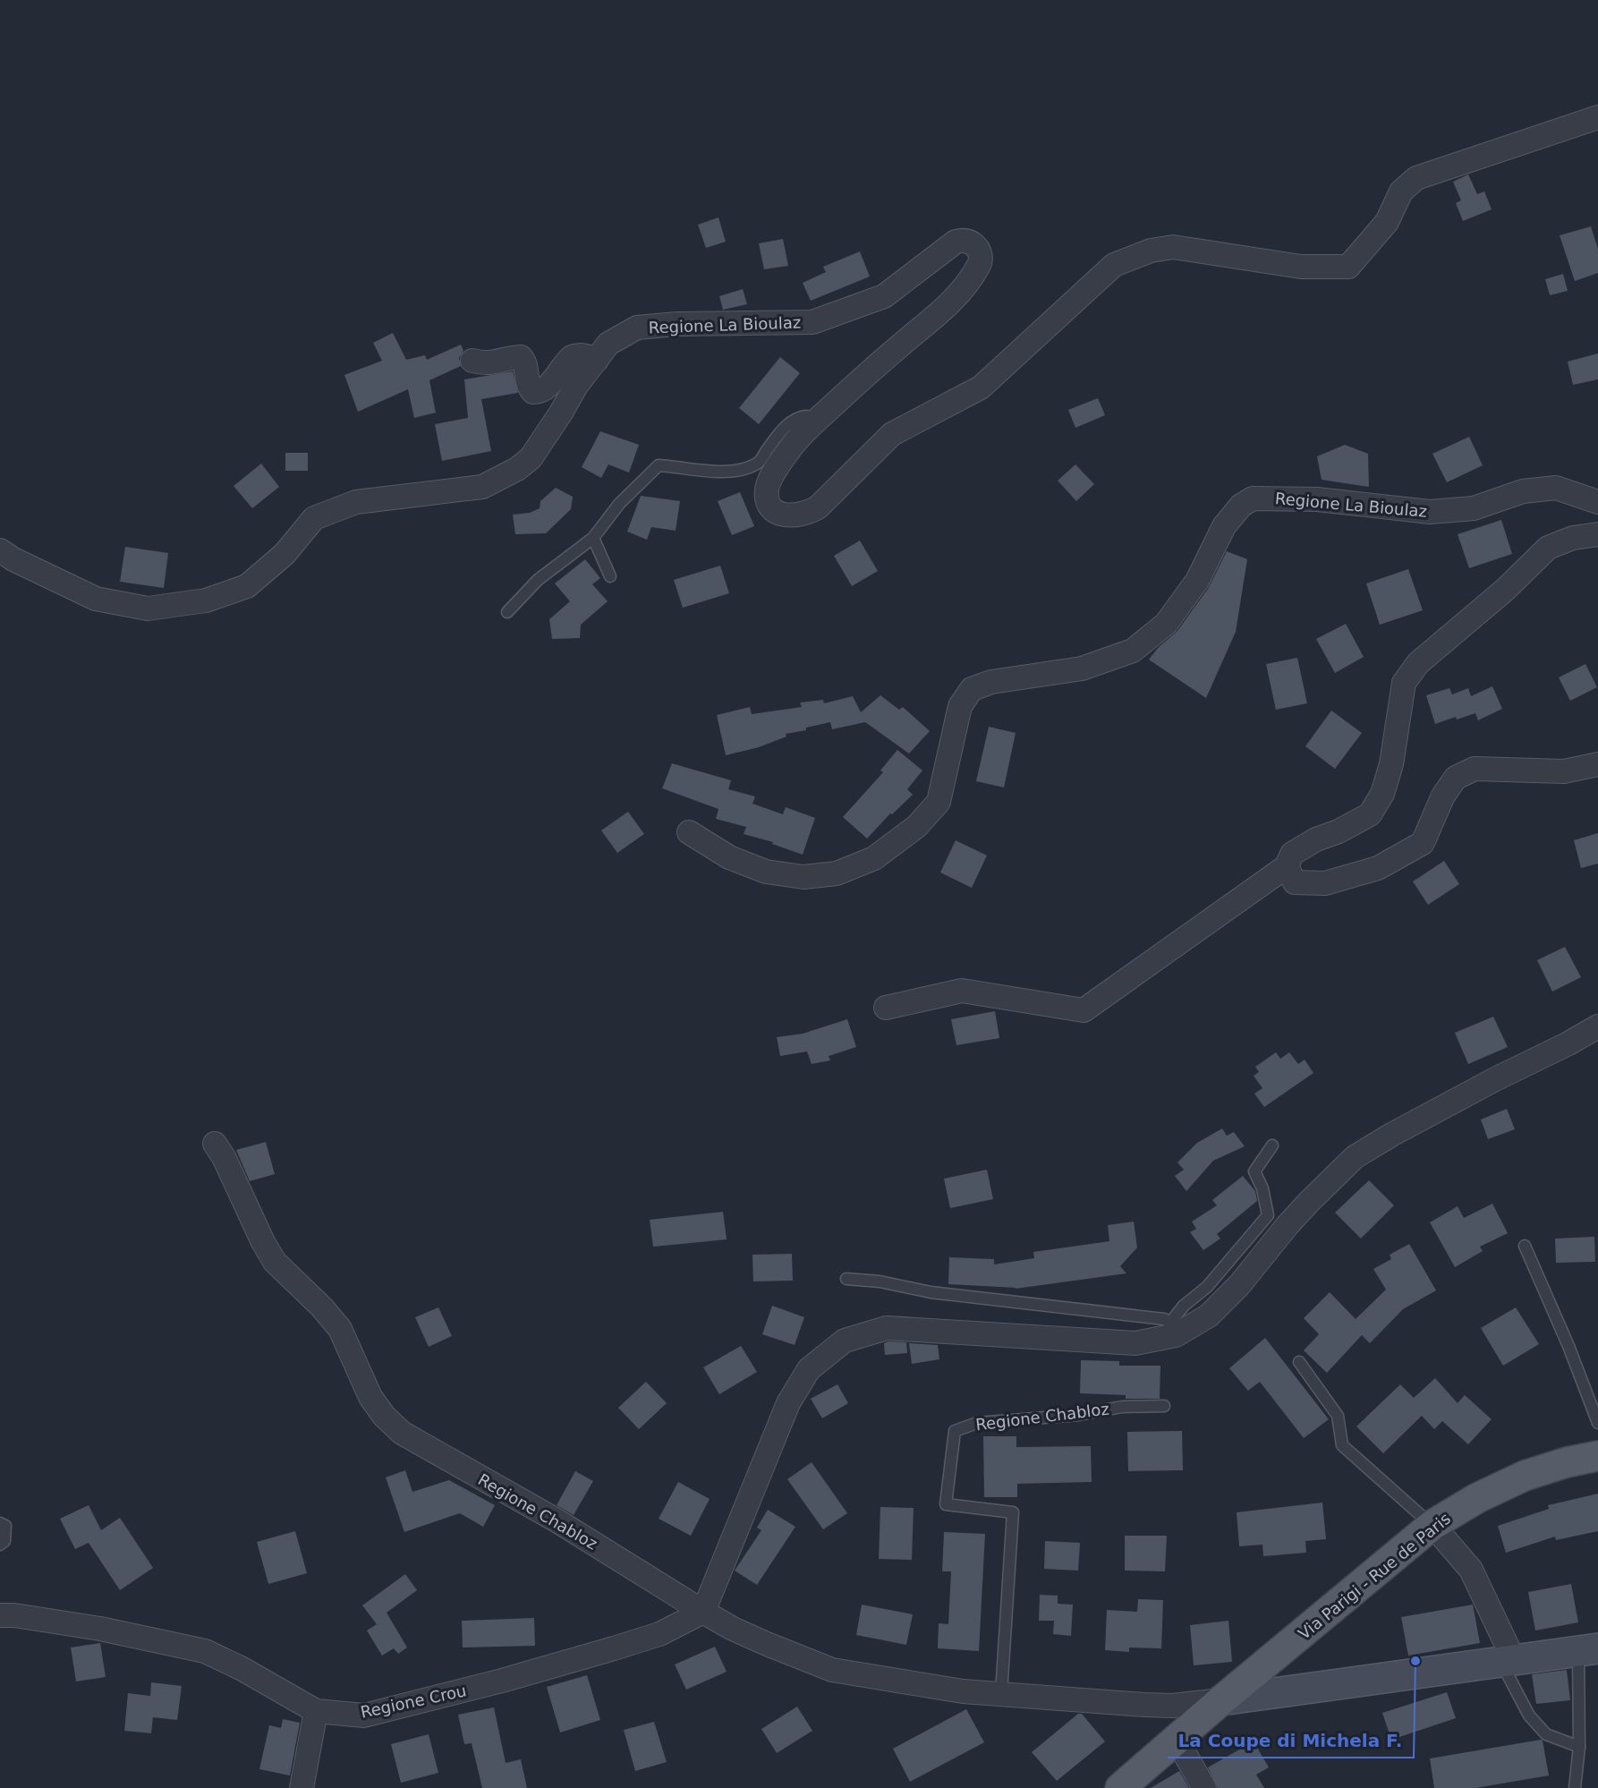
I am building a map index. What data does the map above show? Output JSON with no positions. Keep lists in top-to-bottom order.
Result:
{
  "streets": {
    "main road": ["Via Parigi - Rue de Paris"],
    "street": ["Regione La Bioulaz", "Regione Chabloz", "Regione Crou"]
  },
  "crossings": [
    ["Regione Chabloz", "Via Parigi - Rue de Paris"],
    ["Regione Chabloz", "Regione Crou"]
  ],
  "places": ["La Coupe di Michela F."]
}
